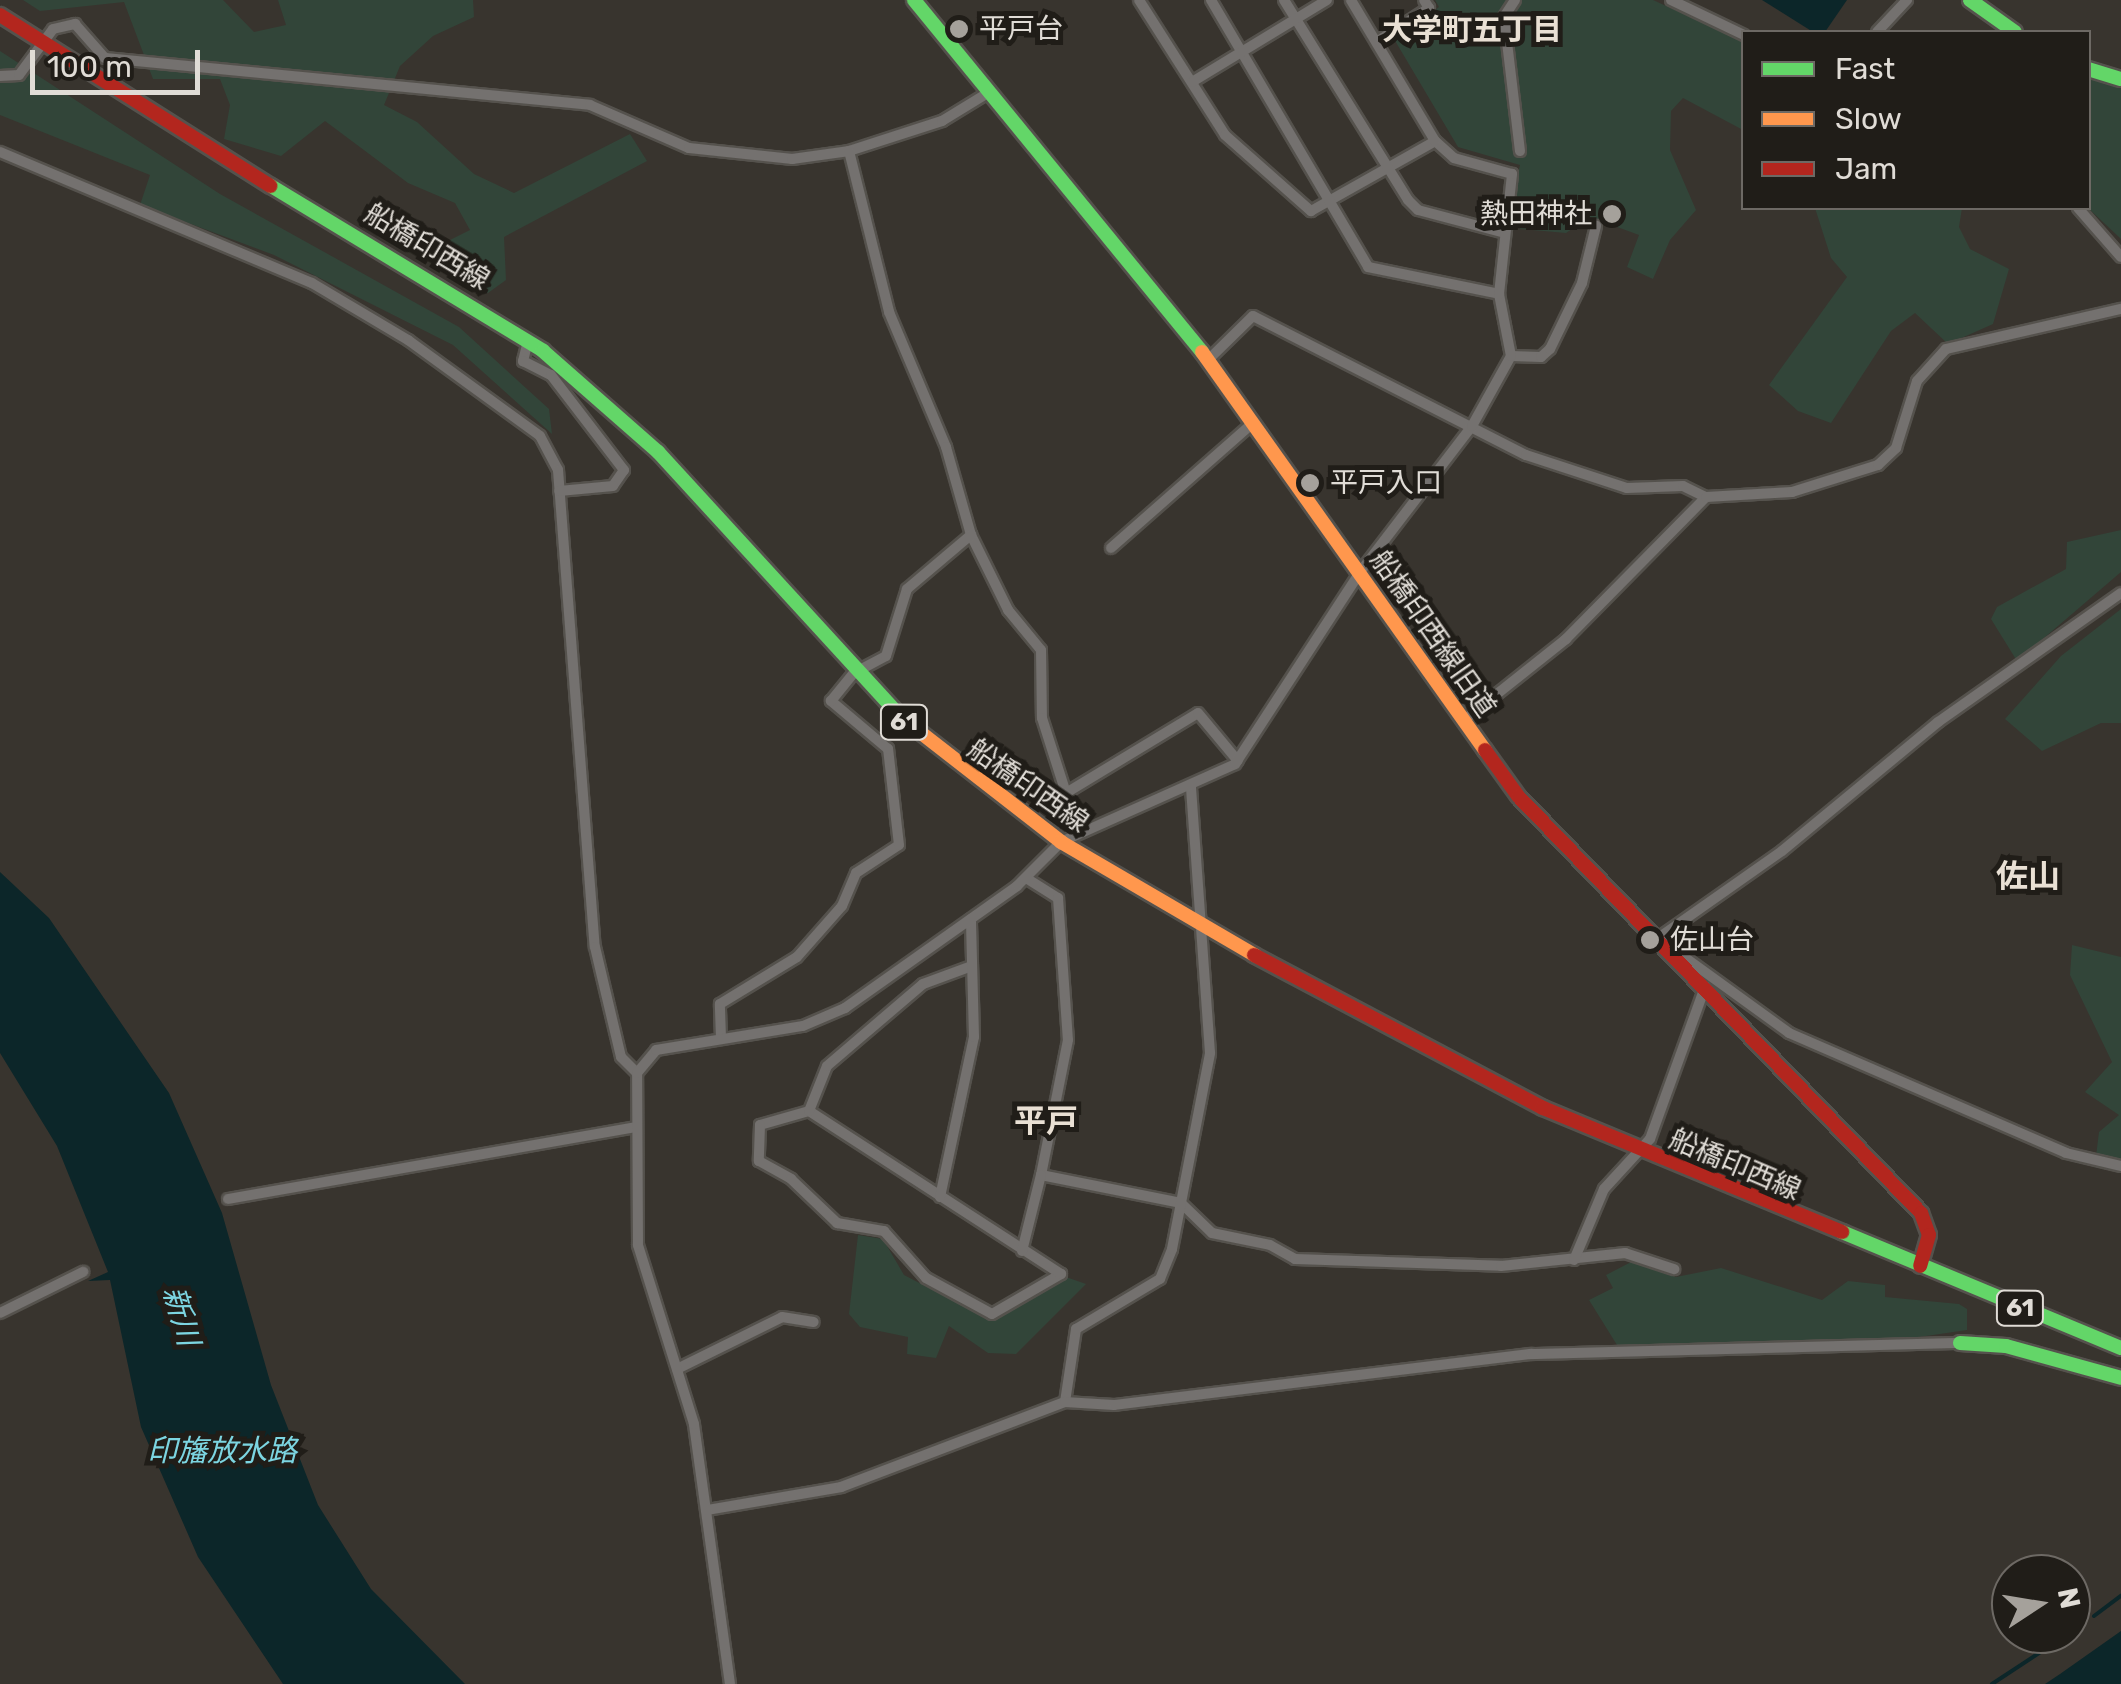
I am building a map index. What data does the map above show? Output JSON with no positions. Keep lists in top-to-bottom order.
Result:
{
  "streets": {
    "main road": ["船橋印西線", "船橋印西線旧道", "61"]
  },
  "crossings": [
    ["船橋印西線", "船橋印西線旧道"]
  ],
  "districts": ["大学町五丁目", "佐山", "平戸"],
  "water": ["新川", "印旛放水路"],
  "places": [
    "平戸台",
    "熱田神社",
    "平戸入口",
    "佐山台"
  ],
  "legend": ["Fast", "Slow", "Jam"],
  "scale_bar": "100 m",
  "north": "right"
}
